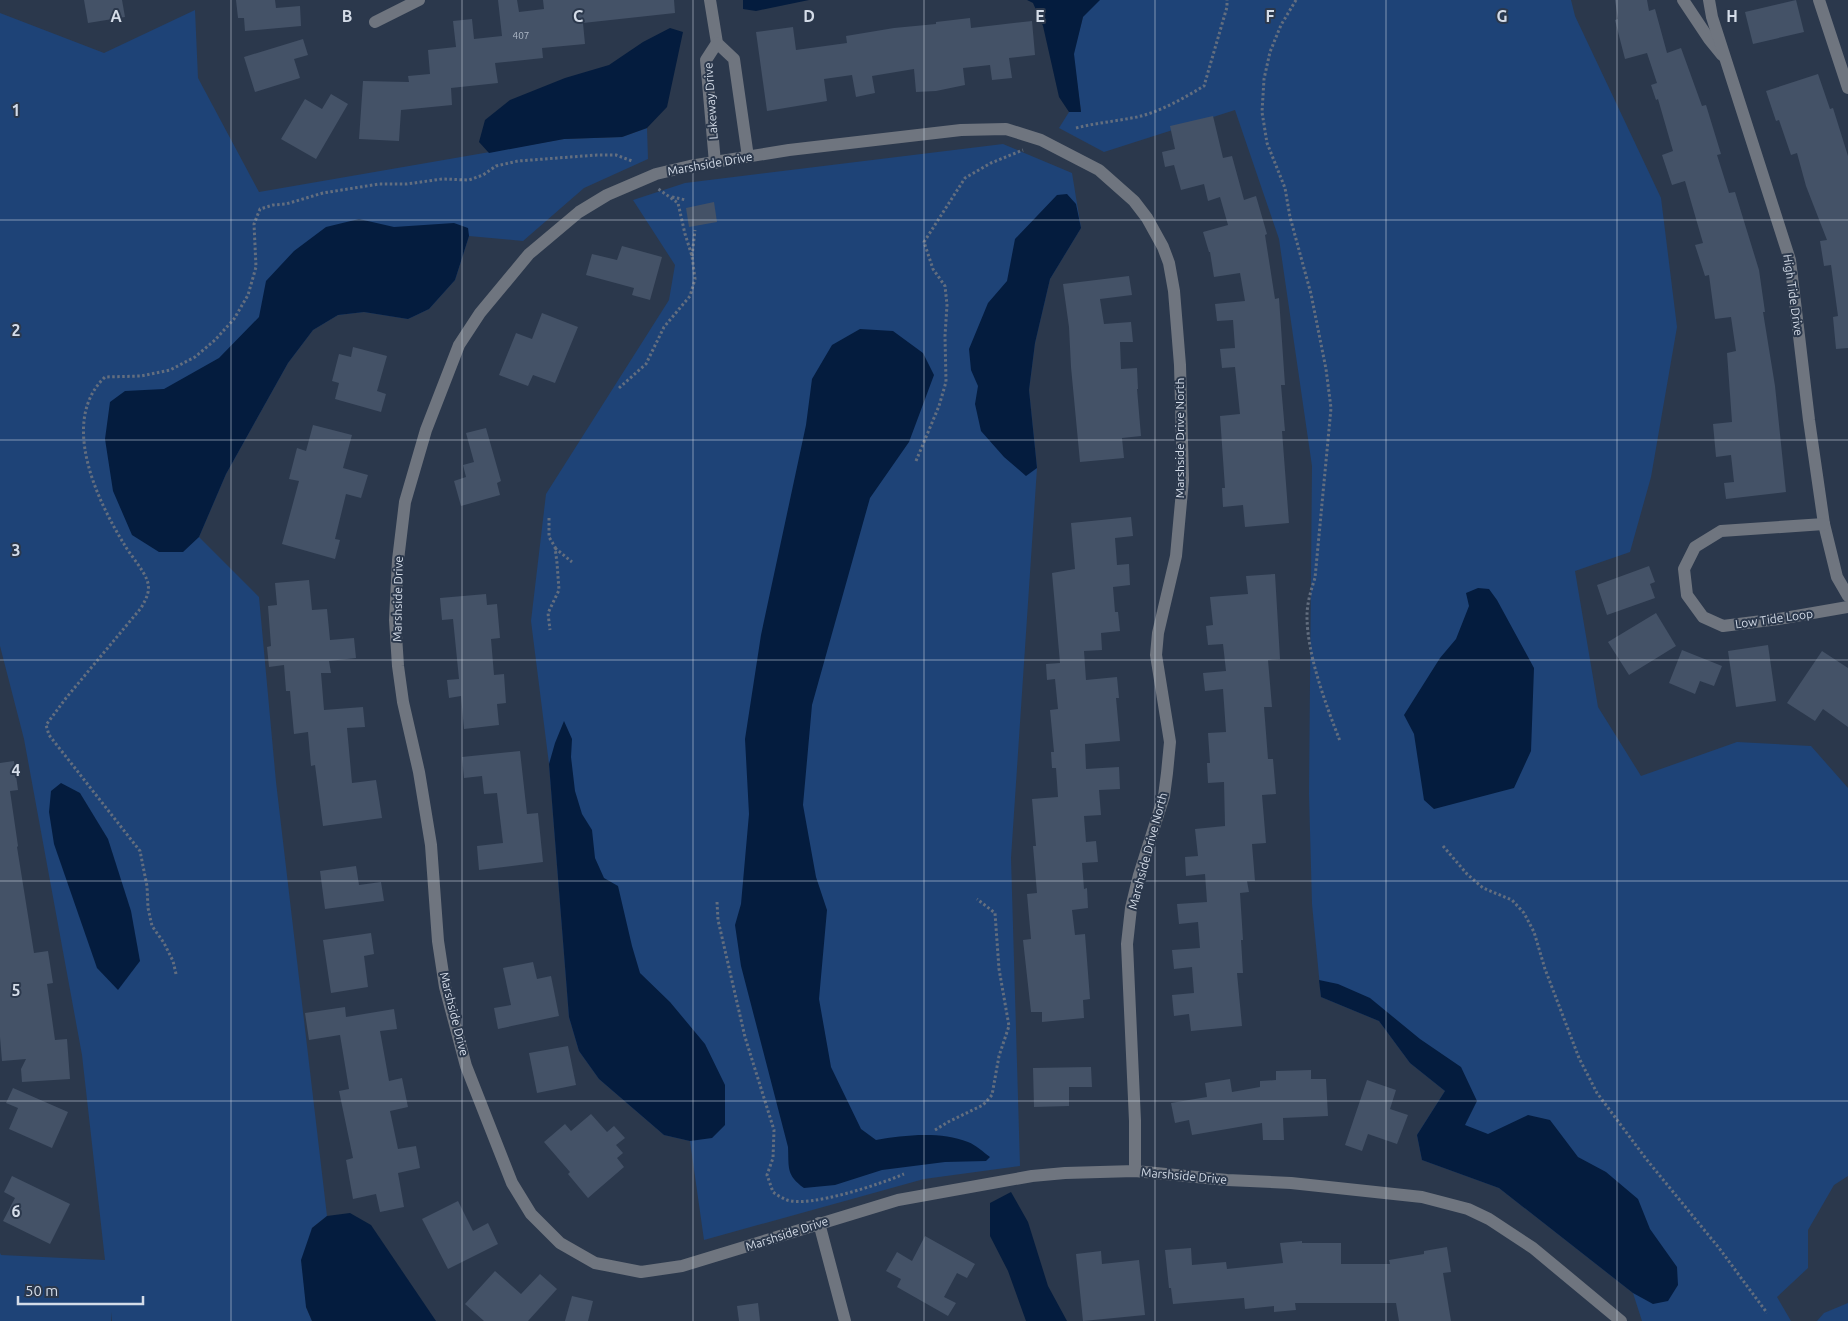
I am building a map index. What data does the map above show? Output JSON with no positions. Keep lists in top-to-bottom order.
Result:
{
  "streets": {
    "street": [
      "Lakeway Drive",
      "Marshside Drive",
      "High Tide Drive",
      "Marshside Drive North",
      "Low Tide Loop"
    ]
  },
  "crossings": [
    ["Lakeway Drive", "Marshside Drive"],
    ["Marshside Drive", "Marshside Drive North"],
    ["High Tide Drive", "Low Tide Loop"]
  ],
  "house_numbers": ["407"],
  "scale_bar": "50 m",
  "grid": {
    "columns": [
      "A",
      "B",
      "C",
      "D",
      "E",
      "F",
      "G",
      "H"
    ],
    "rows": [
      "1",
      "2",
      "3",
      "4",
      "5",
      "6"
    ]
  }
}
